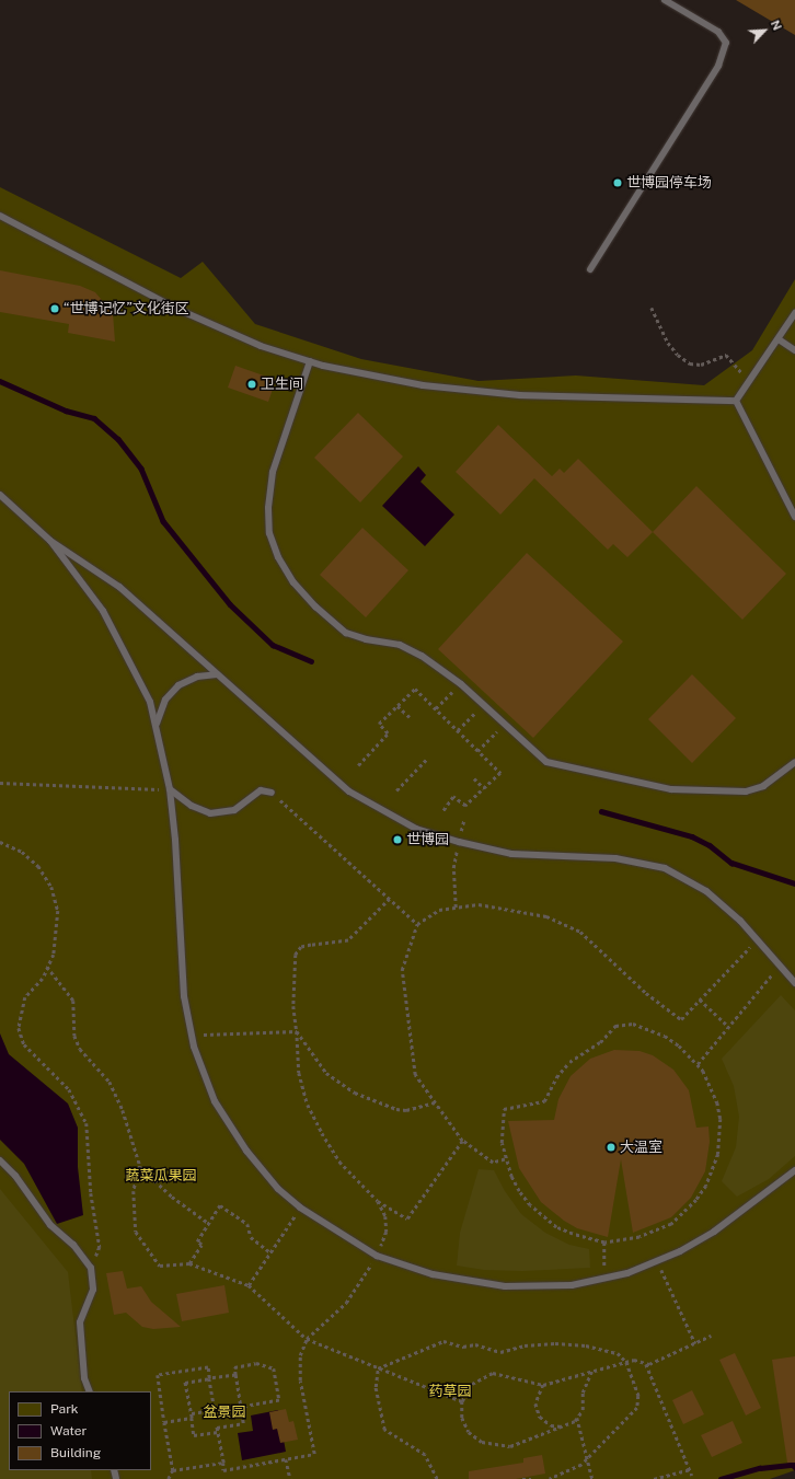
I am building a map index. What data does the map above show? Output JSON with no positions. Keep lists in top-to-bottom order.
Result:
{
  "parks": ["蔬菜瓜果园", "药草园", "盆景园"],
  "places": [
    "世博园停车场",
    "“世博记忆”文化街区",
    "卫生间",
    "世博园",
    "大温室"
  ],
  "legend": ["Park", "Water", "Building"],
  "north": "top right"
}
